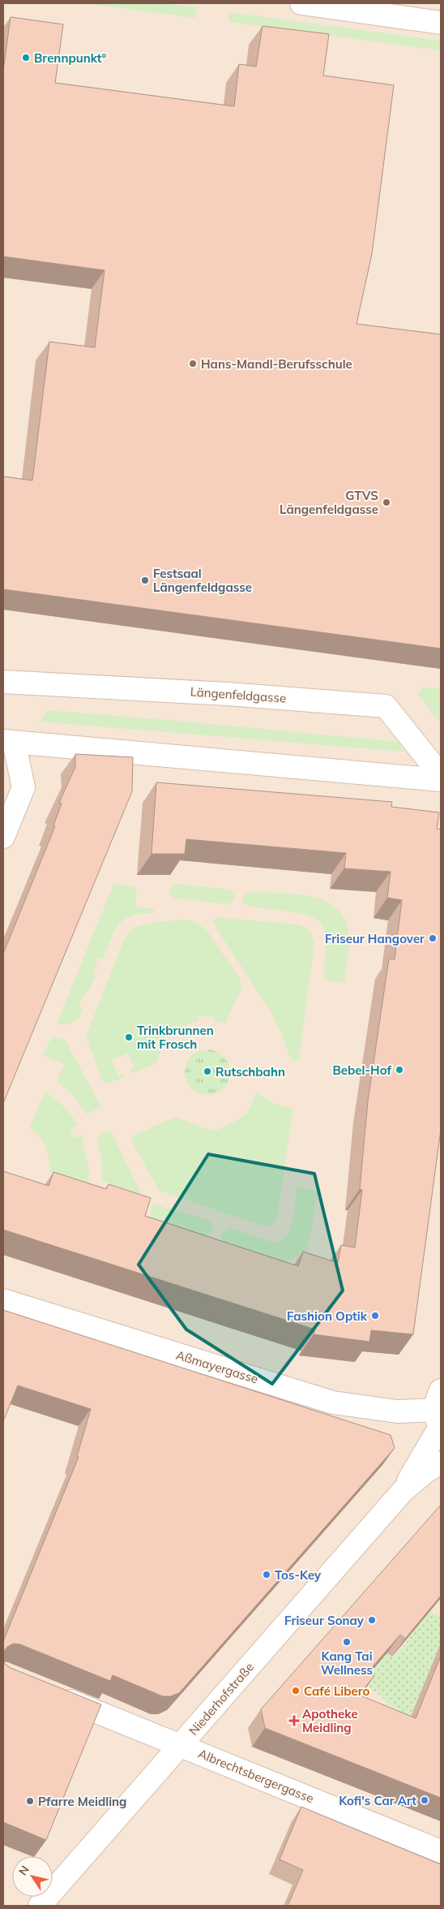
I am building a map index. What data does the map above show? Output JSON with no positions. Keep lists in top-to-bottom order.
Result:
{
  "streets": {
    "street": [
      "Längenfeldgasse",
      "Aßmayergasse",
      "Niederhofstraße",
      "Albrechtsbergergasse"
    ]
  },
  "crossings": [
    ["Aßmayergasse", "Niederhofstraße"],
    ["Niederhofstraße", "Albrechtsbergergasse"]
  ],
  "places": {
    "other": [
      "Brennpunkt°",
      "Hans-Mandl-Berufsschule",
      "GTVS Längenfeldgasse",
      "Festsaal Längenfeldgasse",
      "Friseur Hangover",
      "Trinkbrunnen mit Frosch",
      "Bebel-Hof",
      "Rutschbahn",
      "Fashion Optik",
      "Tos-Key",
      "Friseur Sonay",
      "Kang Tai Wellness",
      "Café Libero",
      "Kofi's Car Art",
      "Pfarre Meidling"
    ],
    "health": ["Apotheke Meidling"]
  },
  "north": "top left"
}
